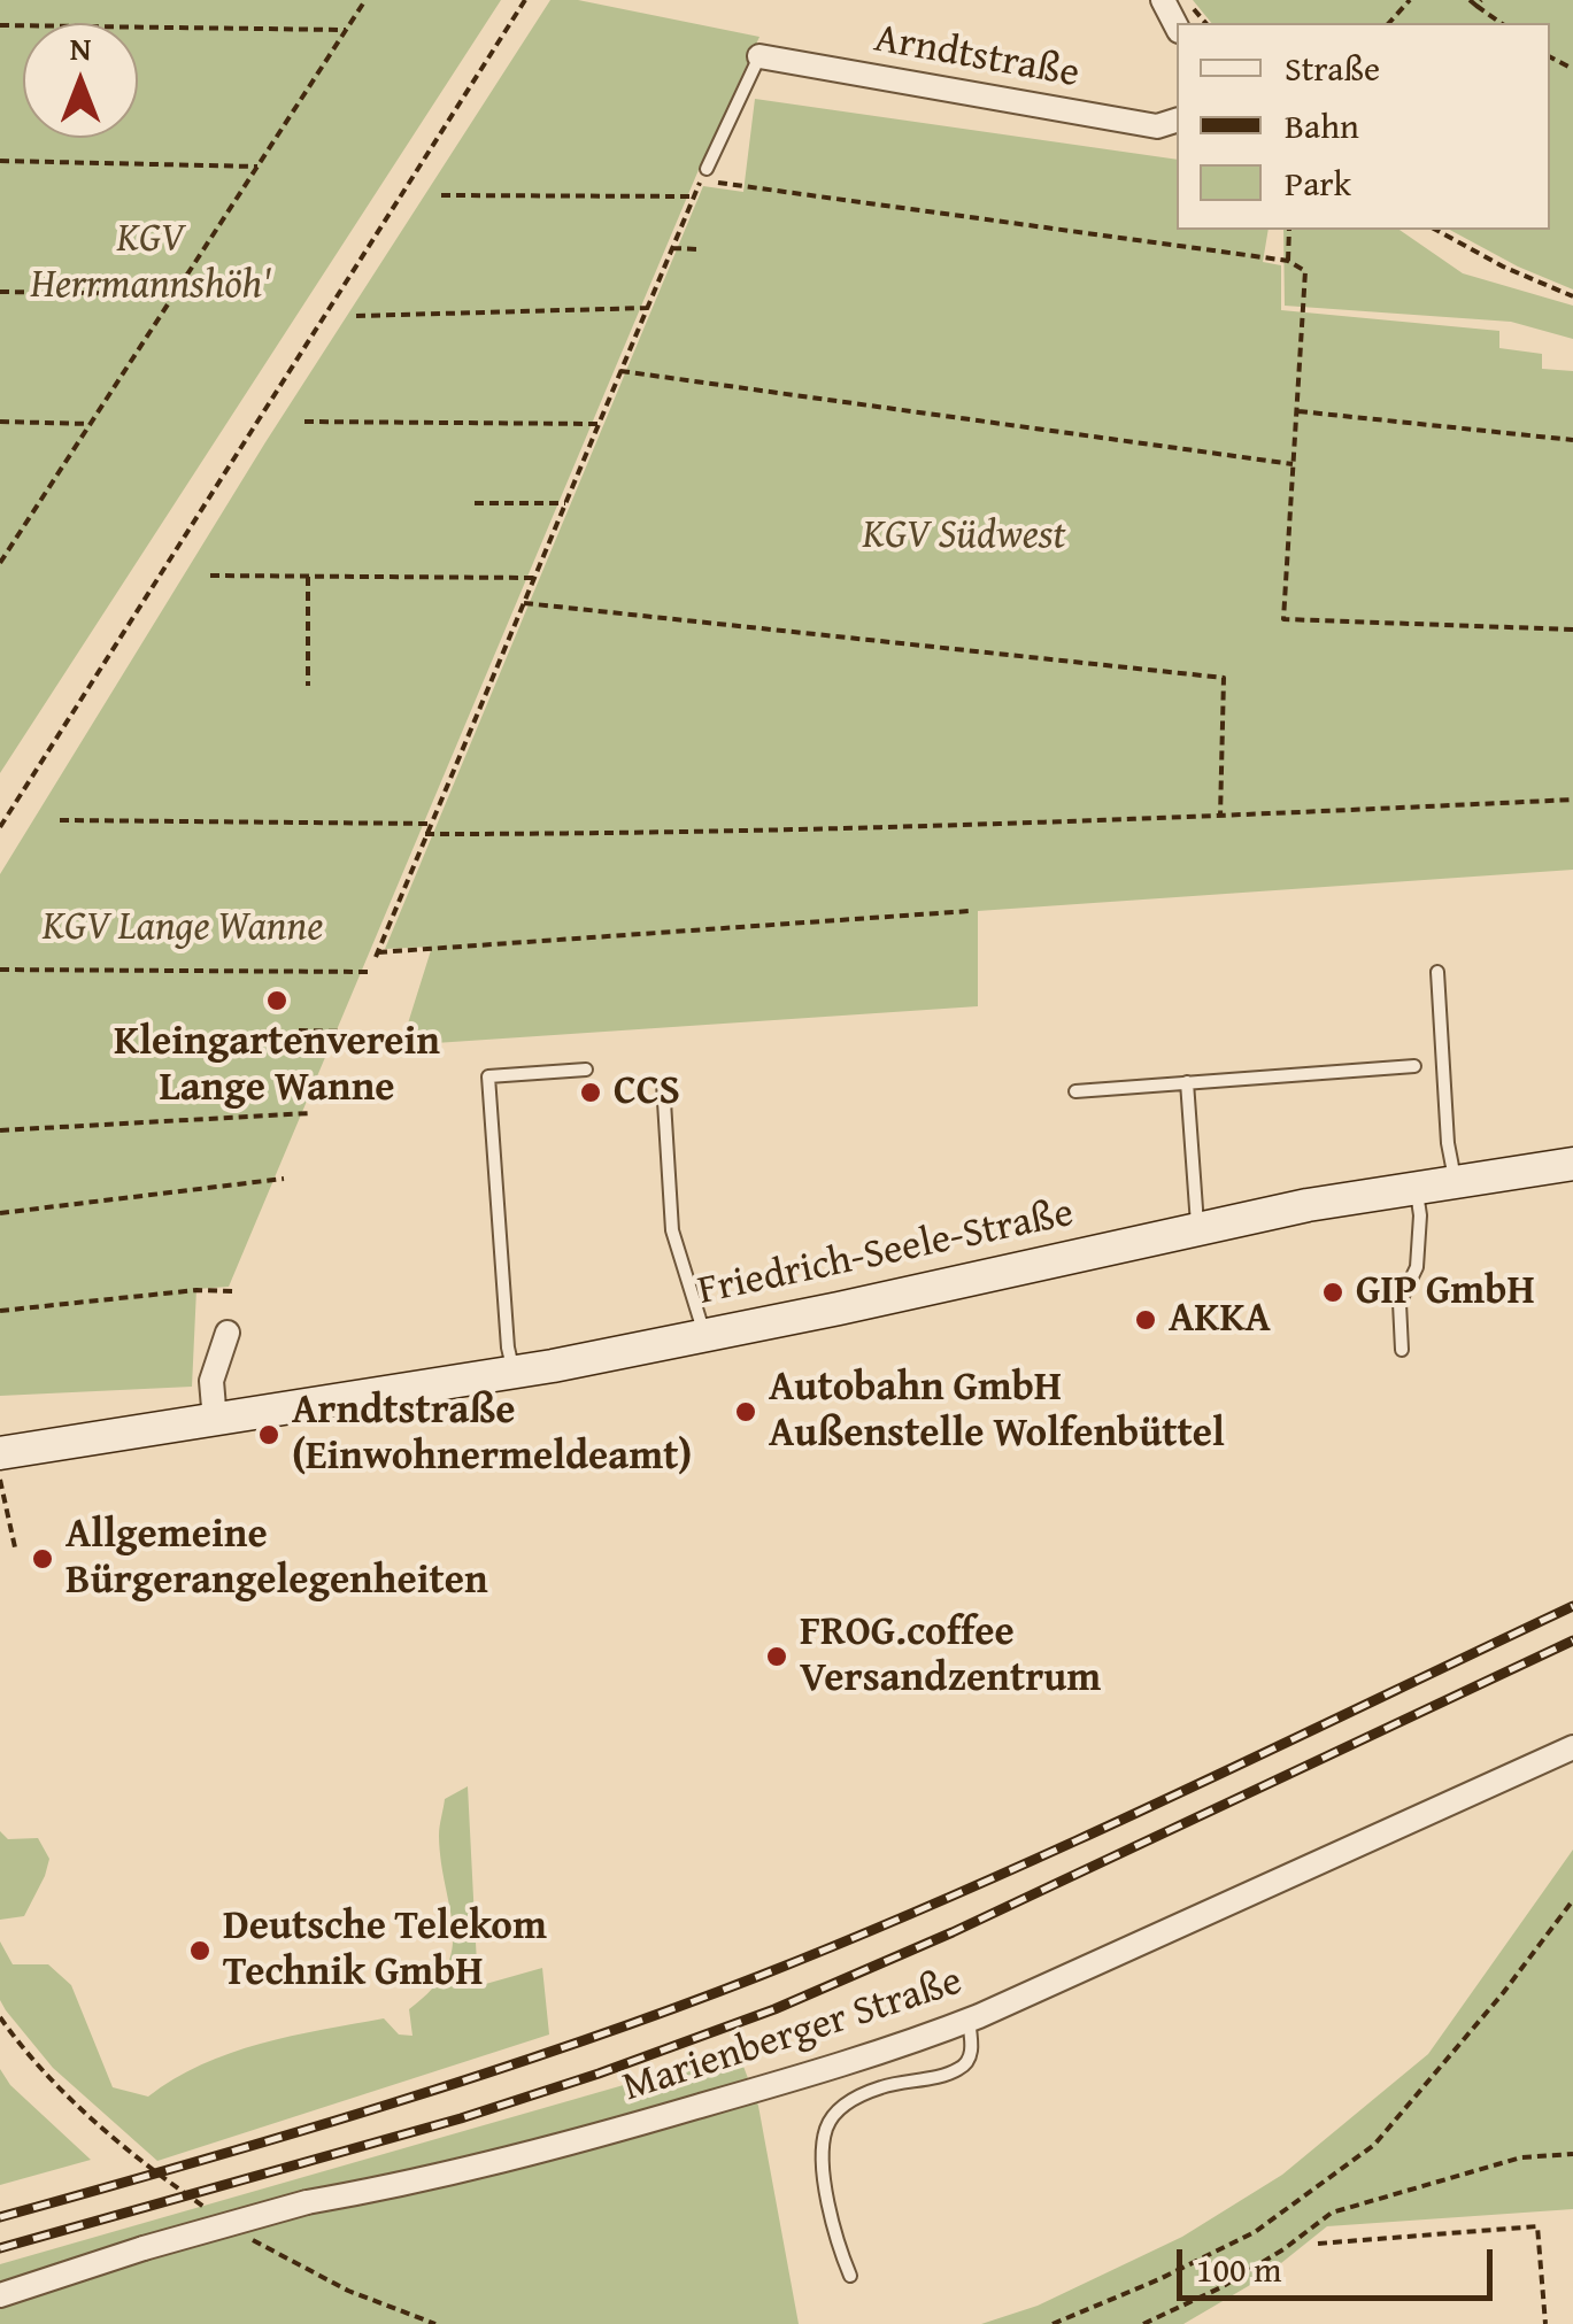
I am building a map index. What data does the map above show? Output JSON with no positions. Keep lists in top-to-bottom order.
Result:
{
  "streets": {
    "street": ["Arndtstraße", "Friedrich-Seele-Straße", "Marienberger Straße"]
  },
  "parks": ["KGV Herrmannshöh'", "KGV Südwest", "KGV Lange Wanne"],
  "places": [
    "Kleingartenverein Lange Wanne",
    "CCS",
    "GIP GmbH",
    "AKKA",
    "Autobahn GmbH Außenstelle Wolfenbüttel",
    "Arndtstraße (Einwohnermeldeamt)",
    "Allgemeine Bürgerangelegenheiten",
    "FROG.coffee Versandzentrum",
    "Deutsche Telekom Technik GmbH"
  ],
  "legend": ["Straße", "Bahn", "Park"],
  "scale_bar": "100 m",
  "north": "top"
}
